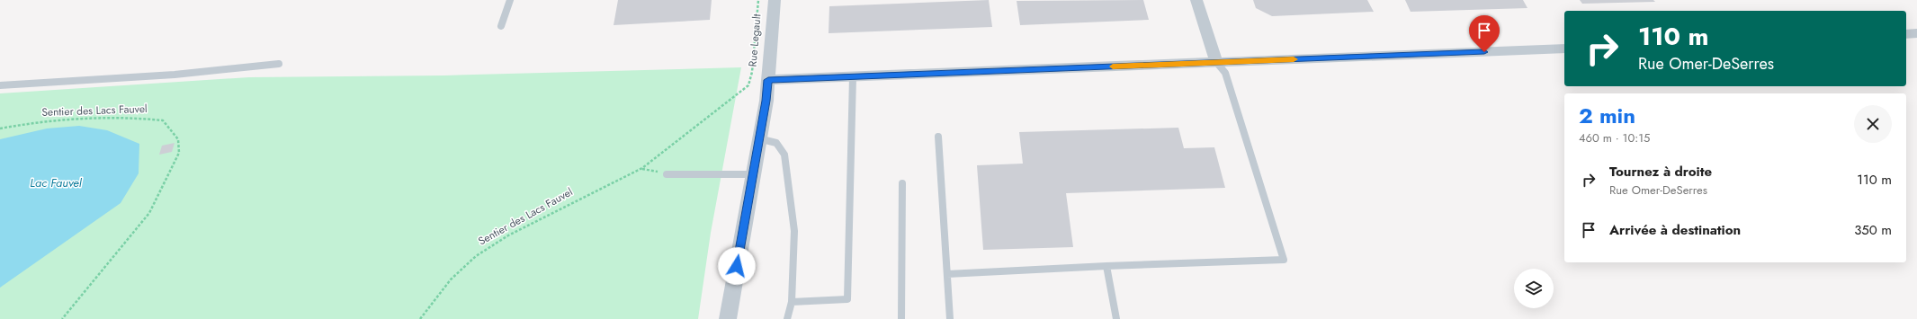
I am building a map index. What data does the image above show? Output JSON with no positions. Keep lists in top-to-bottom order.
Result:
{
  "streets": {
    "street": ["Rue Legault"],
    "path": ["Sentier des Lacs Fauvel"]
  },
  "crossings": [
    ["Rue Legault", "Sentier des Lacs Fauvel"]
  ],
  "water": ["Lac Fauvel"],
  "page": {
    "turn": ["110 m", "Rue Omer-DeSerres"],
    "heading": ["2 min", "460 m · 10:15"],
    "list": [
      {
        "name": "Tournez à droite",
        "note": "Rue Omer-DeSerres",
        "value": "110 m"
      },
      {
        "name": "Arrivée à destination",
        "value": "350 m"
      }
    ]
  }
}
